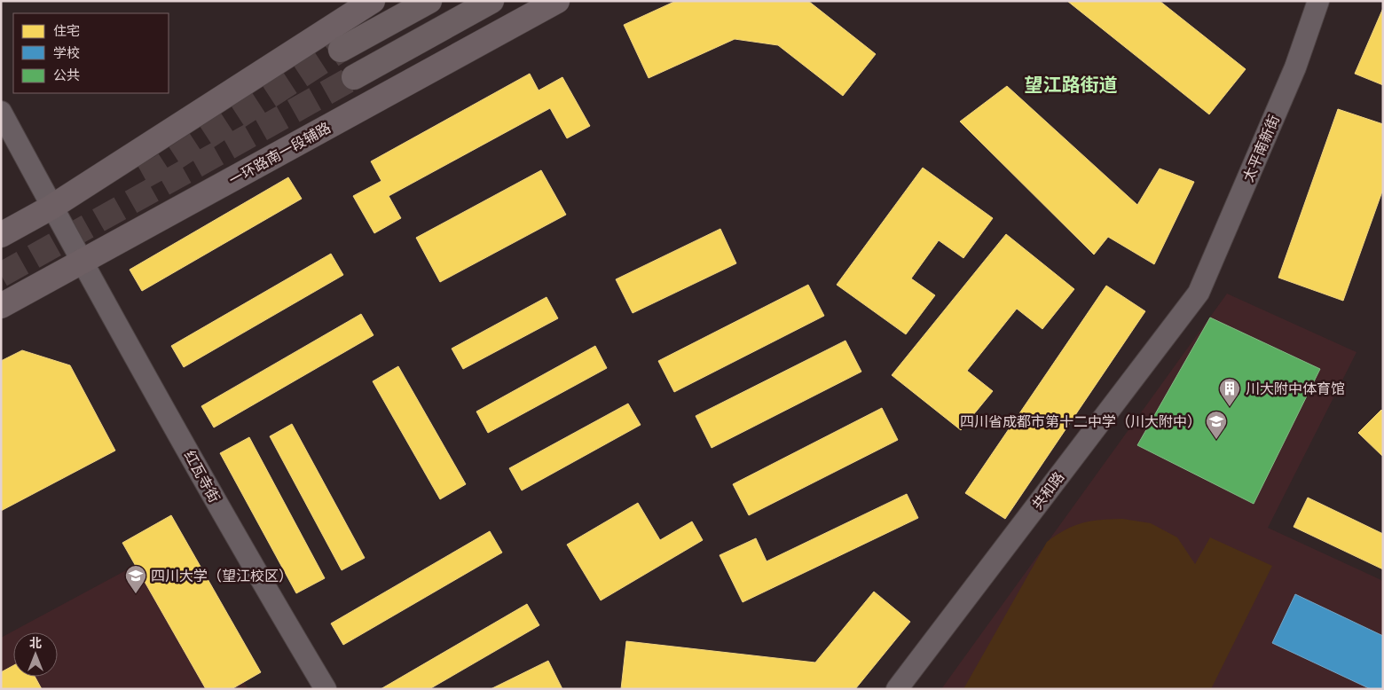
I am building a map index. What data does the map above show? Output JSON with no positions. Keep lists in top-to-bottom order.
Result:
{
  "streets": {
    "main road": ["一环路南一段辅路"],
    "street": ["太平南新街", "红瓦寺街", "共和路"]
  },
  "crossings": [
    ["太平南新街", "共和路"],
    ["一环路南一段辅路", "红瓦寺街"]
  ],
  "districts": ["望江路街道"],
  "places": {
    "building": ["川大附中体育馆"],
    "school or university": ["四川省成都市第十二中学（川大附中）", "四川大学（望江校区）"]
  },
  "legend": ["住宅", "学校", "公共"],
  "north": "top"
}
